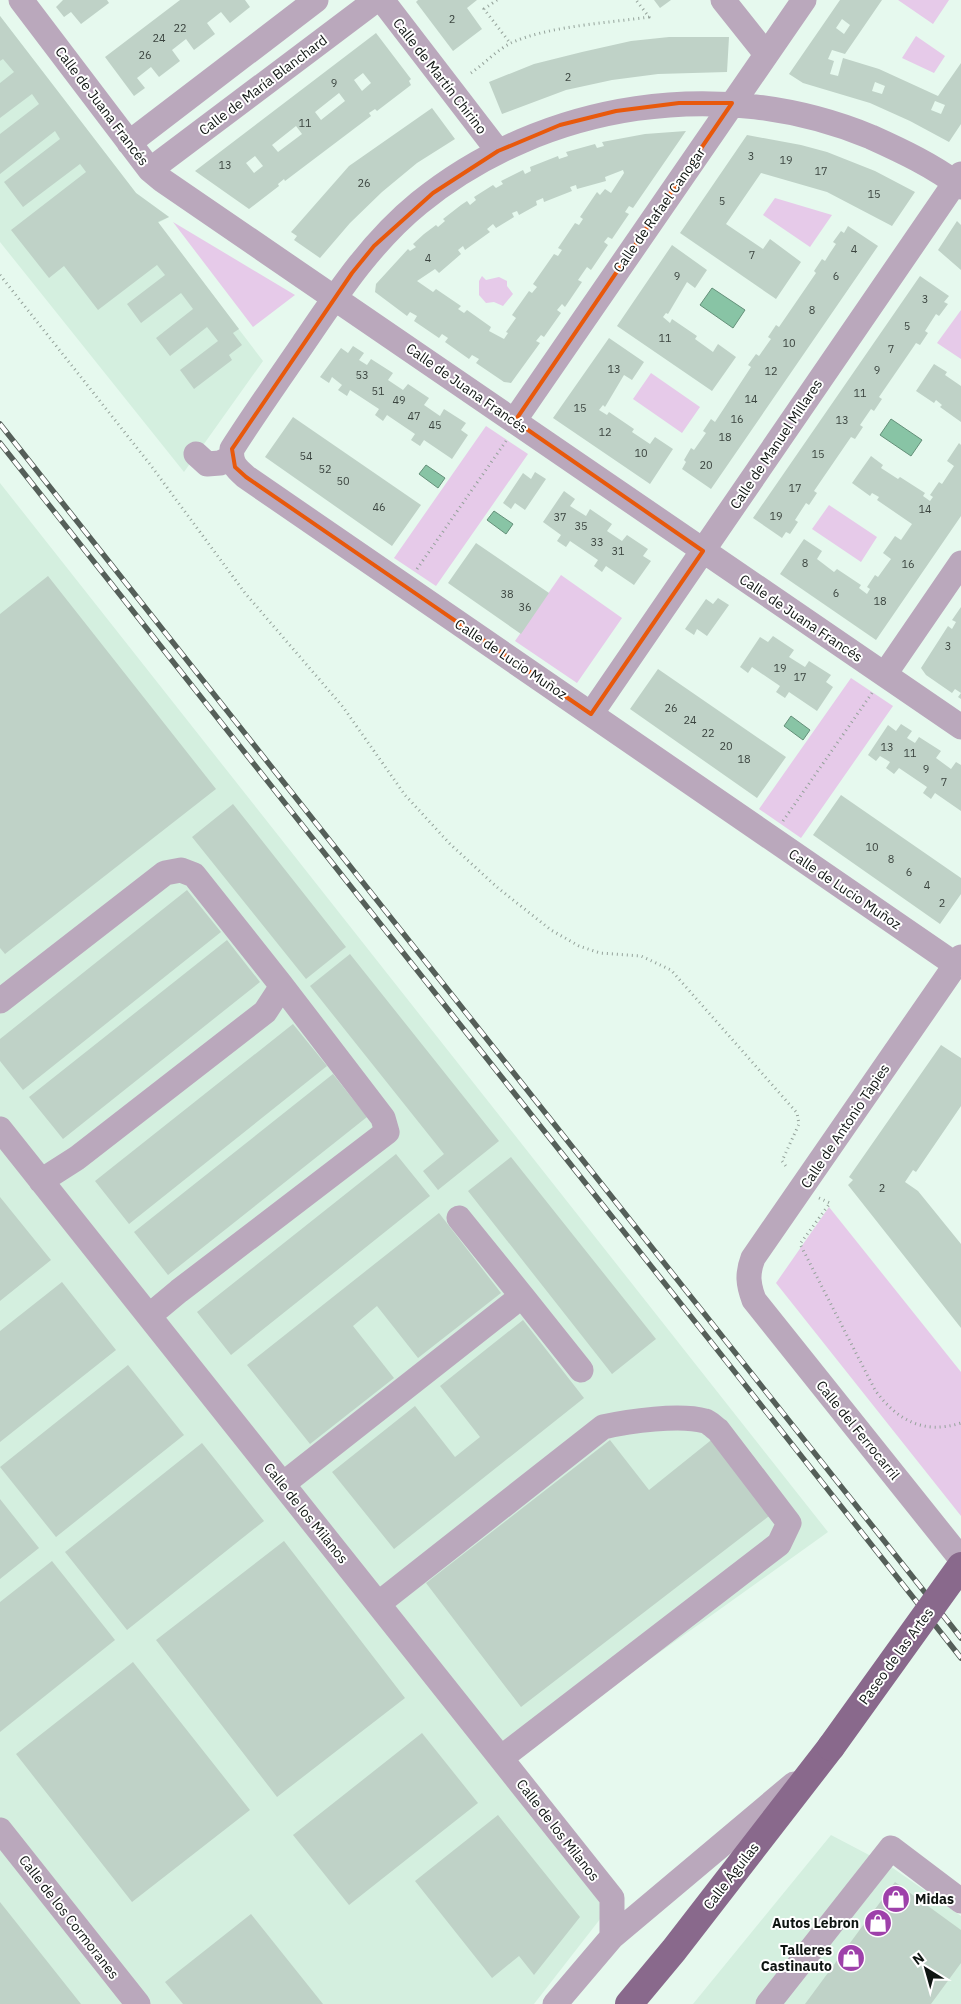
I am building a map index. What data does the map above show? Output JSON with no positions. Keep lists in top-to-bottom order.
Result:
{
  "streets": {
    "main road": ["Paseo de las Artes", "Calle Águilas"],
    "street": [
      "Calle de Martín Chirino",
      "Calle de María Blanchard",
      "Calle de Juana Francés",
      "Calle de Rafael Canogar",
      "Calle de Manuel Millares",
      "Calle de Lucio Muñoz",
      "Calle de Antonio Tàpies",
      "Calle del Ferrocarril",
      "Calle de los Milanos",
      "Calle de los Cormoranes"
    ]
  },
  "crossings": [
    ["Calle de María Blanchard", "Calle de Juana Francés"],
    ["Calle de Juana Francés", "Calle de Rafael Canogar"],
    ["Calle de Juana Francés", "Calle de Manuel Millares"],
    ["Calle de Manuel Millares", "Calle de Lucio Muñoz"],
    ["Calle de Lucio Muñoz", "Calle de Antonio Tàpies"],
    ["Calle de Antonio Tàpies", "Calle del Ferrocarril"],
    ["Paseo de las Artes", "Calle Águilas"]
  ],
  "places": {
    "shop": ["Midas", "Autos Lebron", "Talleres Castinauto"]
  },
  "house_numbers": [
    "2",
    "22",
    "24",
    "26",
    "2",
    "9",
    "11",
    "3",
    "19",
    "13",
    "17",
    "26",
    "15",
    "5",
    "4",
    "7",
    "4",
    "9",
    "6",
    "3",
    "8",
    "5",
    "11",
    "10",
    "7",
    "13",
    "9",
    "12",
    "53",
    "51",
    "11",
    "14",
    "49",
    "15",
    "47",
    "16",
    "13",
    "45",
    "12",
    "18",
    "10",
    "15",
    "54",
    "20",
    "52",
    "50",
    "17",
    "46",
    "14",
    "19",
    "37",
    "35",
    "33",
    "31",
    "8",
    "16",
    "6",
    "38",
    "18",
    "36",
    "3",
    "19",
    "17",
    "26",
    "24",
    "22",
    "20",
    "13",
    "11",
    "18",
    "9",
    "7",
    "10",
    "8",
    "6",
    "4",
    "2",
    "2"
  ],
  "north": "top left"
}
